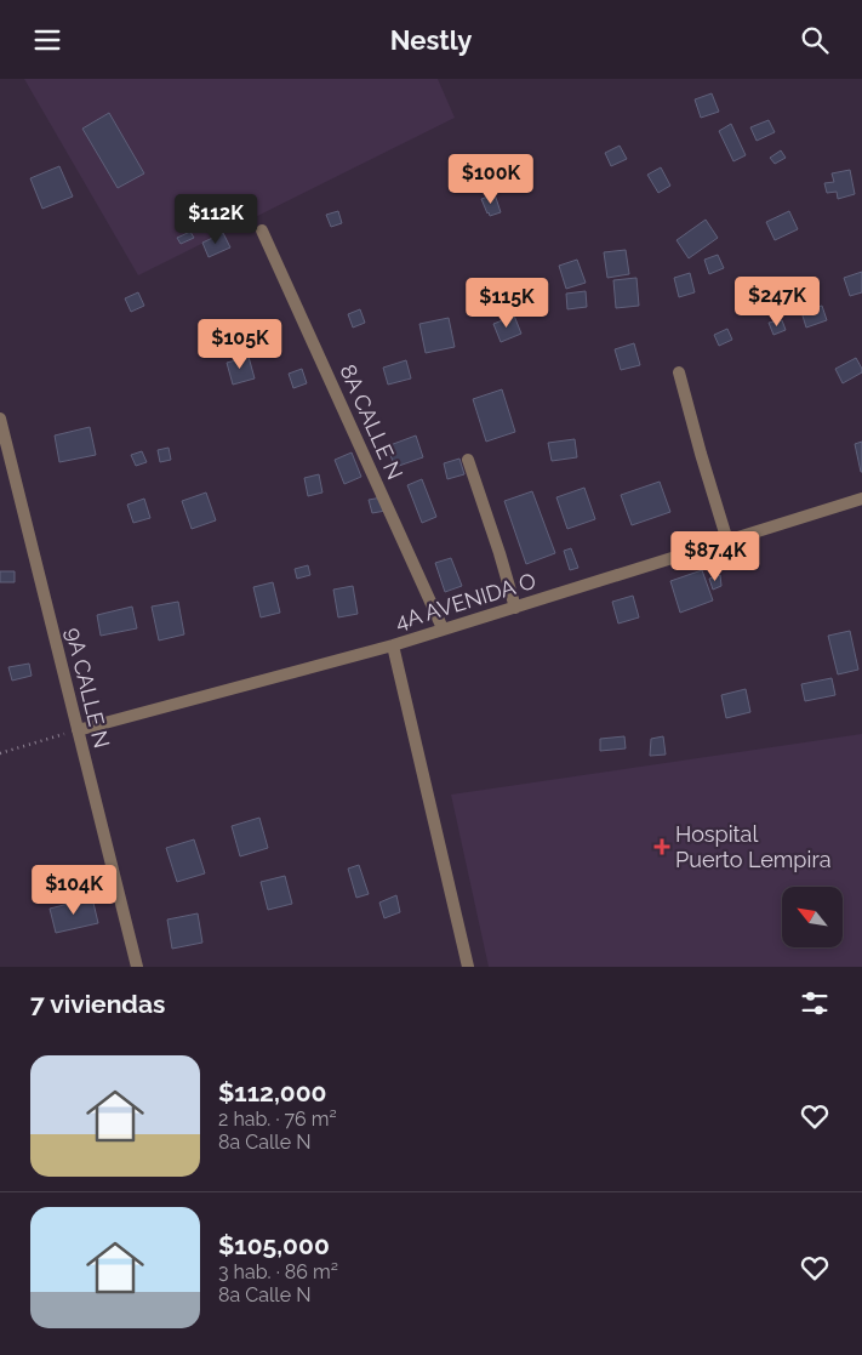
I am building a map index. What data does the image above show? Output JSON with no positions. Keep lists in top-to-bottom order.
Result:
{
  "streets": {
    "street": ["8A CALLE N", "4A AVENIDA O", "9A CALLE N"]
  },
  "crossings": [
    ["8A CALLE N", "4A AVENIDA O"],
    ["4A AVENIDA O", "9A CALLE N"]
  ],
  "places": {
    "health": ["Hospital Puerto Lempira"]
  },
  "north": "top left",
  "page": {
    "header": "Nestly",
    "price": [
      "$100K",
      "$112K",
      "$247K",
      "$115K",
      "$105K",
      "$87.4K",
      "$104K"
    ],
    "heading": "7 viviendas",
    "list": [
      {
        "name": "$112,000",
        "note": "2 hab. · 76 m² · 8a Calle N"
      },
      {
        "name": "$105,000",
        "note": "3 hab. · 86 m² · 8a Calle N"
      }
    ]
  }
}
